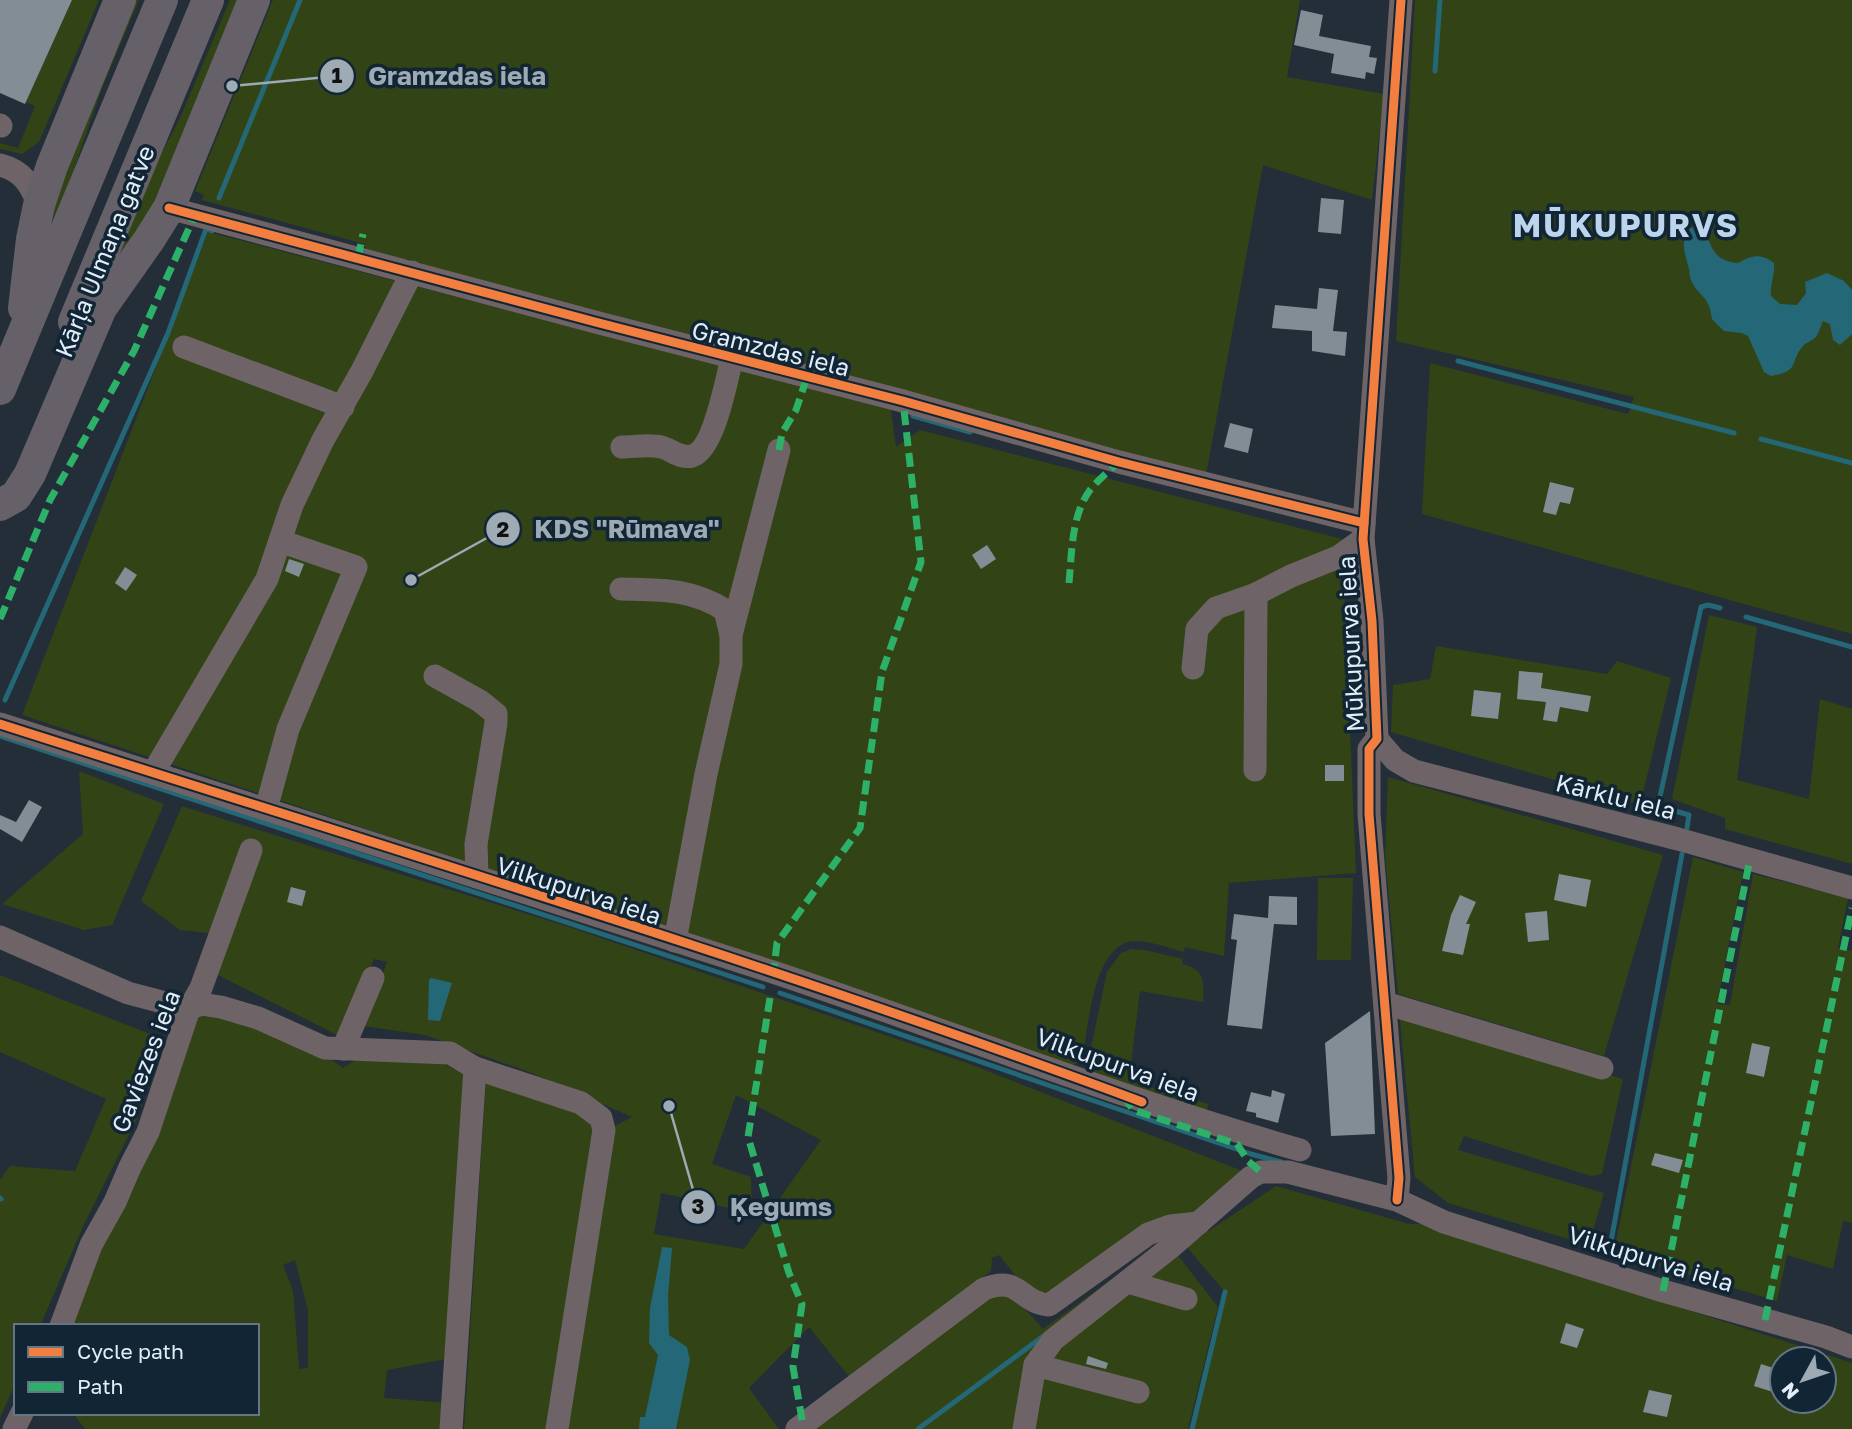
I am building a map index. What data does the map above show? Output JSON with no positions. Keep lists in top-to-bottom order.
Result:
{
  "streets": {
    "highway": ["Kārļa Ulmaņa gatve"],
    "street": [
      "Gramzdas iela",
      "Mūkupurva iela",
      "Kārklu iela",
      "Vilkupurva iela",
      "Gaviezes iela"
    ]
  },
  "crossings": [
    ["Gramzdas iela", "Mūkupurva iela"],
    ["Mūkupurva iela", "Kārklu iela"],
    ["Mūkupurva iela", "Vilkupurva iela"]
  ],
  "districts": ["MŪKUPURVS"],
  "places": ["Gramzdas iela", "KDS \"Rūmava\"", "Ķegums"],
  "legend": ["Cycle path", "Path"],
  "north": "bottom left"
}
